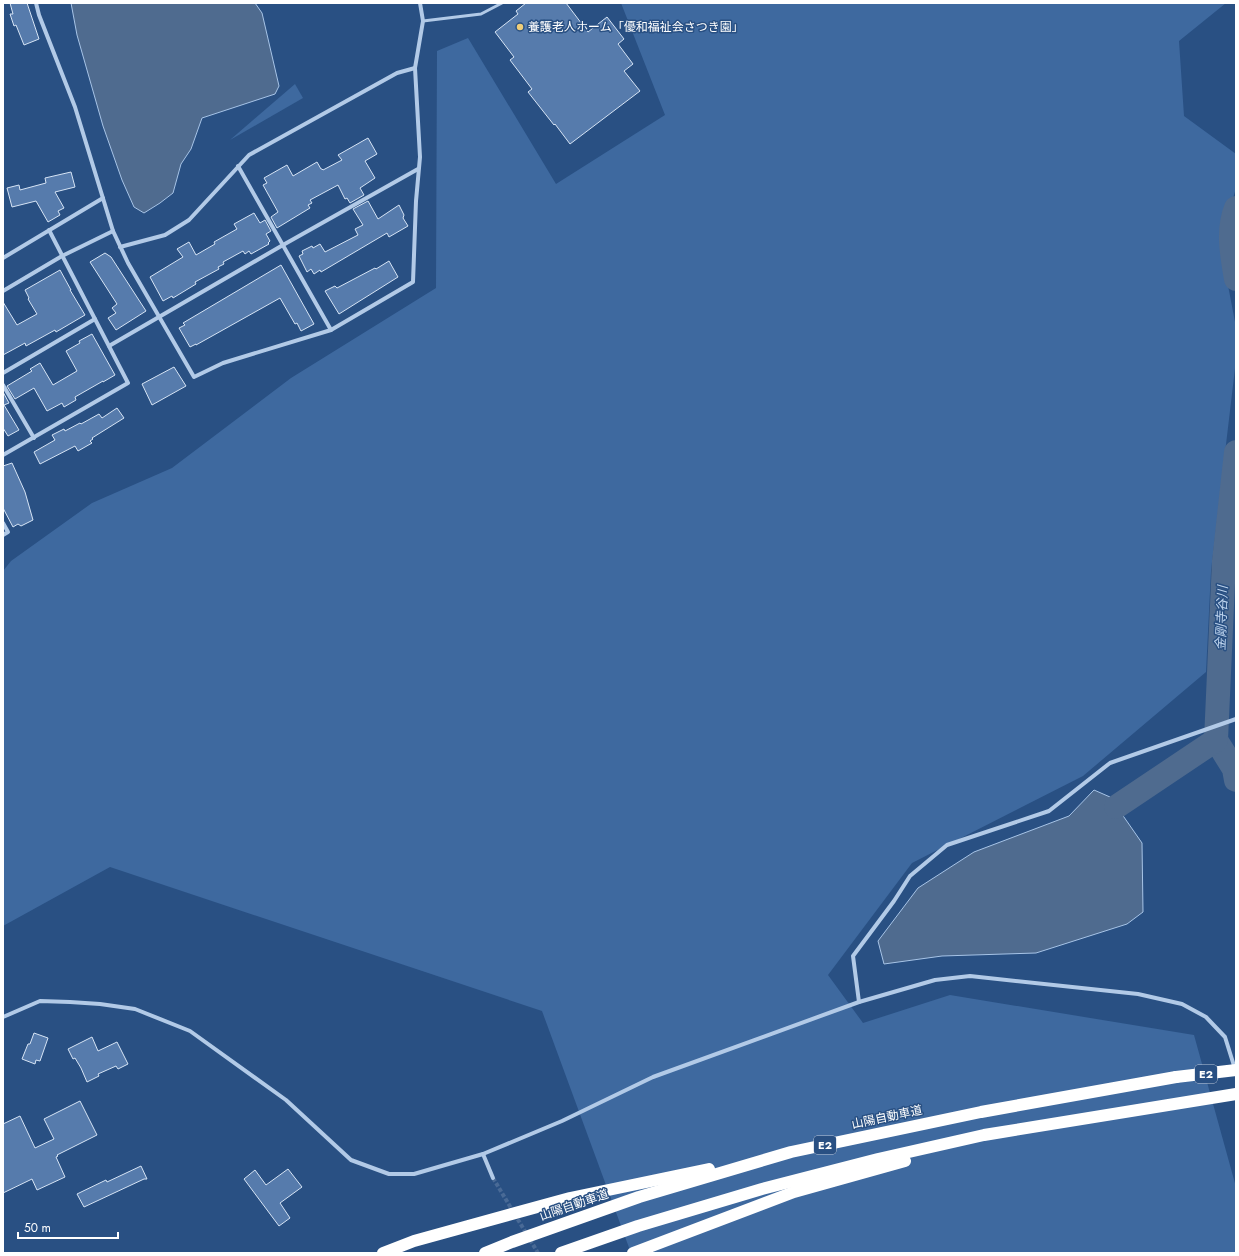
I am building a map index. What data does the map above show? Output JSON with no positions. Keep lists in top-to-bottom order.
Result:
{
  "streets": {
    "highway": ["E2", "山陽自動車道"]
  },
  "water": ["金剛寺谷川"],
  "places": ["養護老人ホーム「優和福祉会さつき園」"],
  "scale_bar": "50 m"
}
